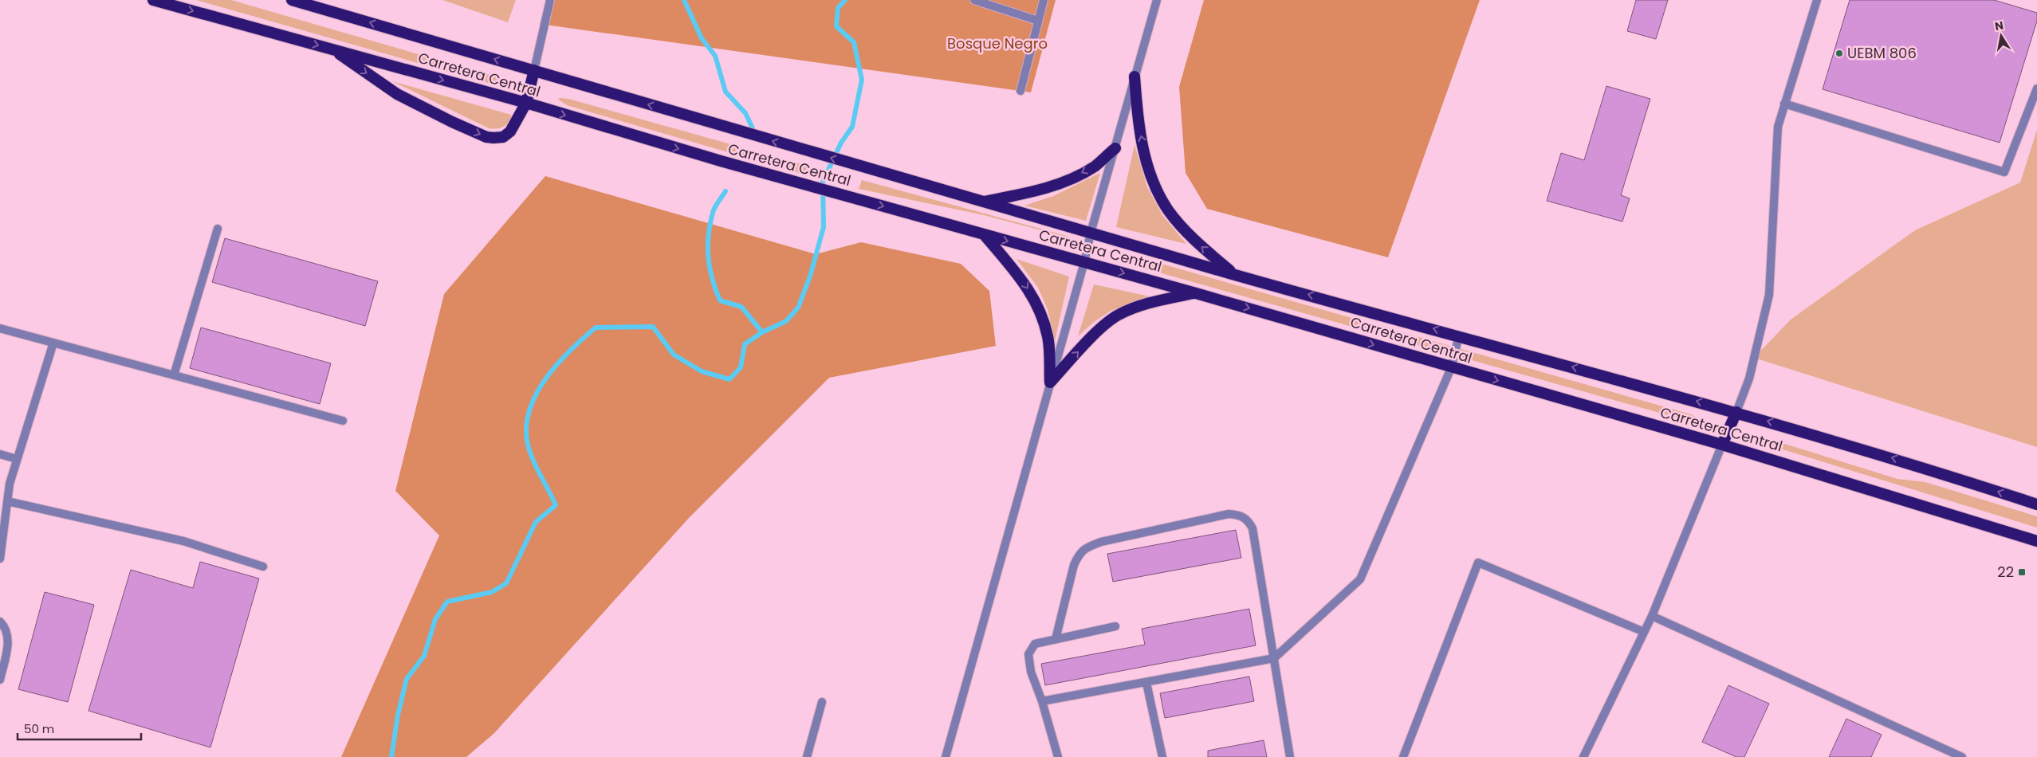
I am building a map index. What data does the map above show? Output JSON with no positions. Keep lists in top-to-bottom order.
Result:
{
  "streets": {
    "highway": ["Carretera Central"]
  },
  "parks": ["Bosque Negro"],
  "places": {
    "other": ["UEBM 806"],
    "transit": ["22"]
  },
  "scale_bar": "50 m",
  "north": "top"
}
